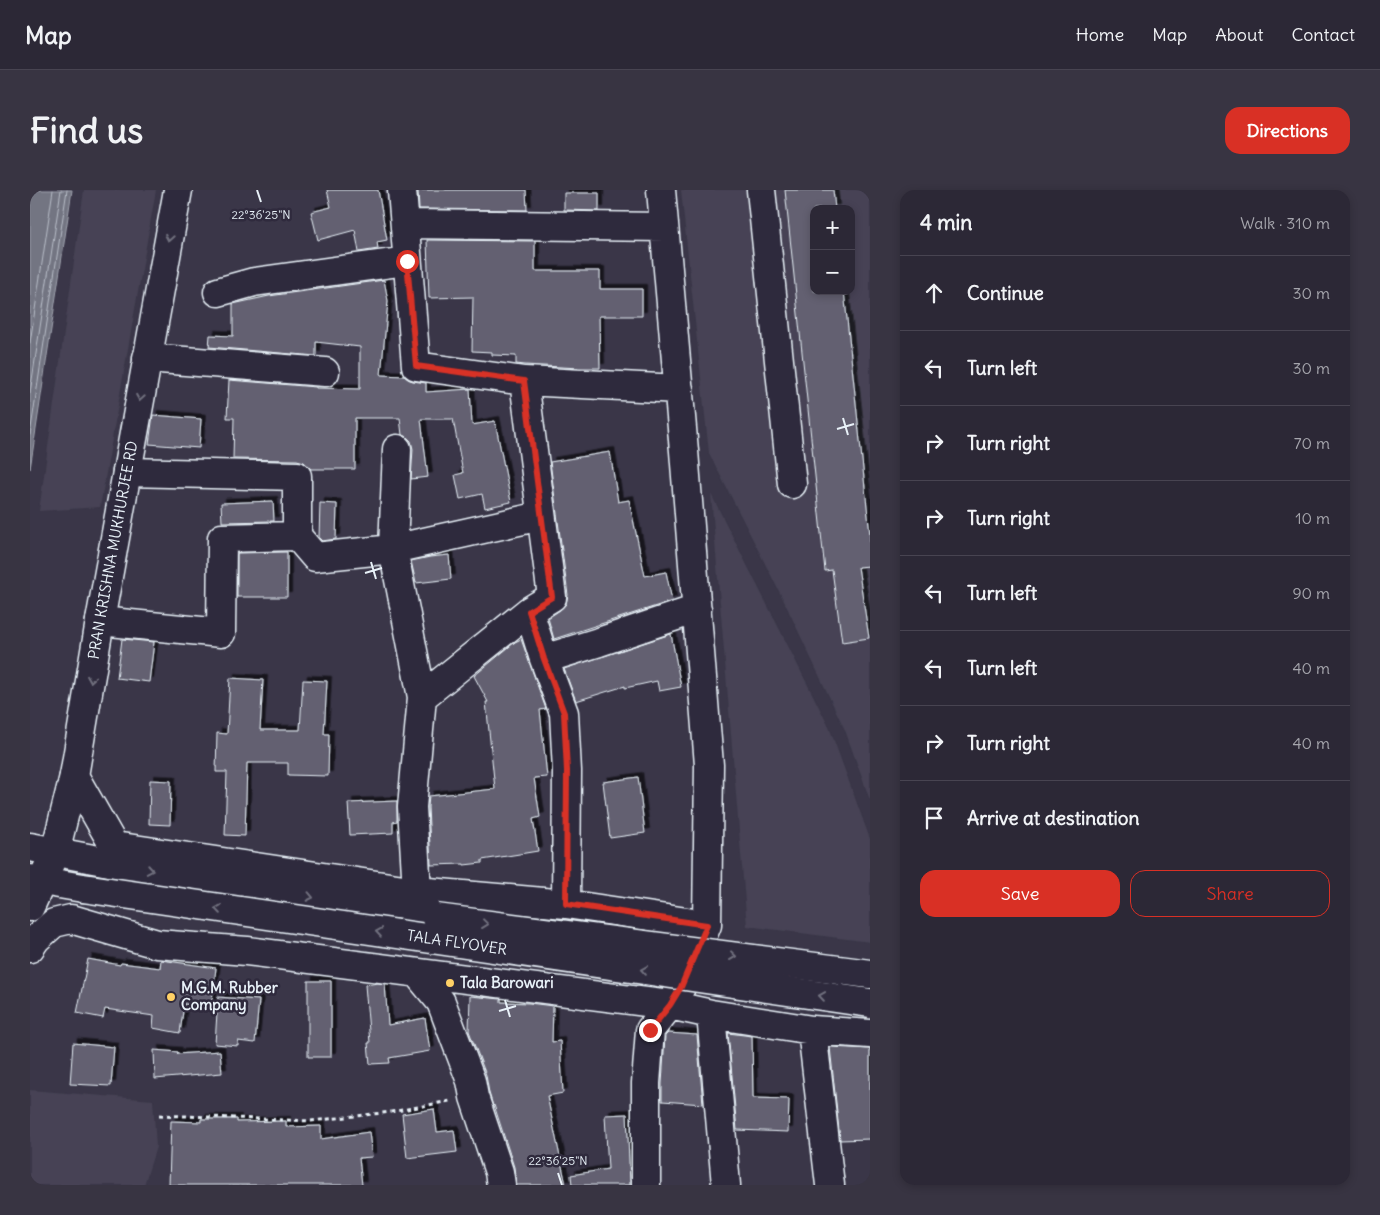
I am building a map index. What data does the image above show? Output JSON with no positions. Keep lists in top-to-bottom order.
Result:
{
  "streets": {
    "street": ["PRAN KRISHNA MUKHURJEE RD", "TALA FLYOVER"]
  },
  "crossings": [
    ["PRAN KRISHNA MUKHURJEE RD", "TALA FLYOVER"]
  ],
  "one_way": ["PRAN KRISHNA MUKHURJEE RD"],
  "places": ["Tala Barowari", "M.G.M. Rubber Company"],
  "page": {
    "header": "Map",
    "nav": [
      "Home",
      "Map",
      "About",
      "Contact"
    ],
    "buttons": [
      "Directions",
      ["Save", "Share"]
    ],
    "title": "Find us",
    "heading": ["4 min", "Walk · 310 m"],
    "map_buttons": ["+", "−"],
    "list": [
      ["Continue", "30 m"],
      ["Turn left", "30 m"],
      ["Turn right", "70 m"],
      ["Turn right", "10 m"],
      ["Turn left", "90 m"],
      ["Turn left", "40 m"],
      ["Turn right", "40 m"],
      "Arrive at destination"
    ]
  },
  "coordinates": ["22°36'25\"N"]
}
